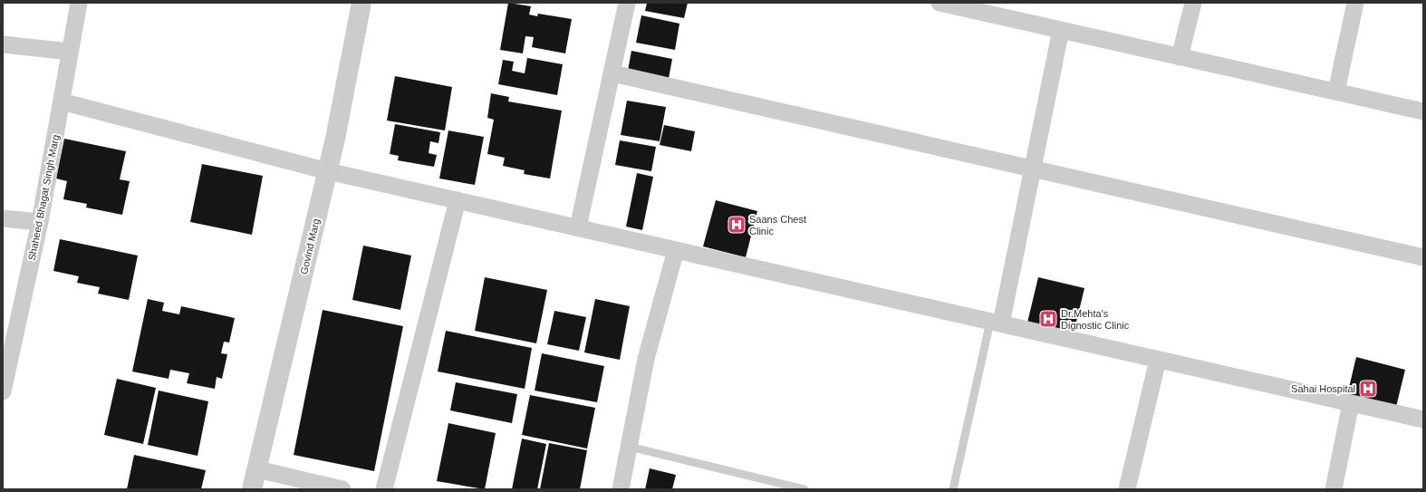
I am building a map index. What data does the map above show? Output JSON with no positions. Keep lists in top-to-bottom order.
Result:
{
  "streets": {
    "street": ["Shaheed Bhagat Singh Marg", "Govind Marg"]
  },
  "places": {
    "hospital": ["Saans Chest Clinic", "Dr.Mehta's Dignostic Clinic", "Sahai Hospital"]
  }
}
